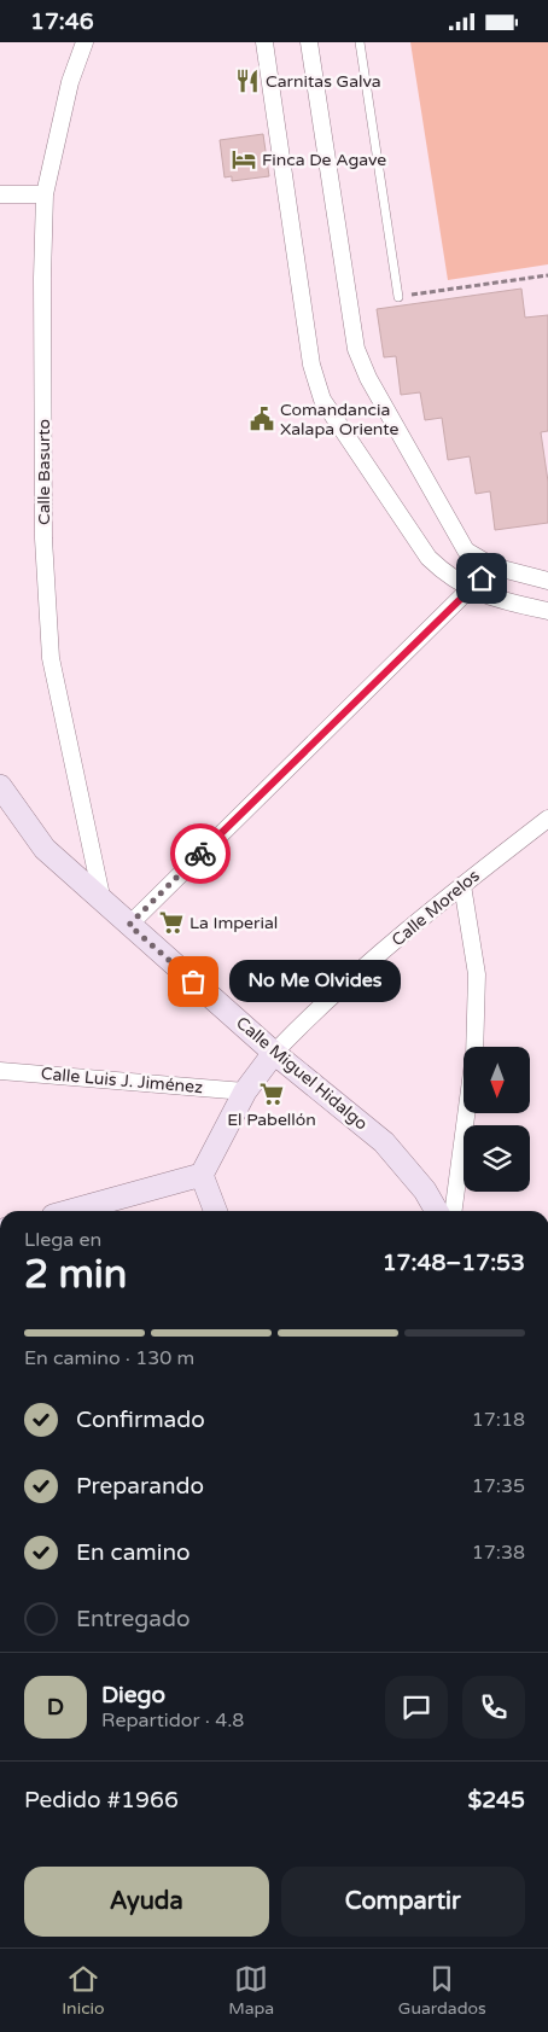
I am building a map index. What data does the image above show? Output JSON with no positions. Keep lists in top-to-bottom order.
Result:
{
  "streets": {
    "main road": ["Calle Morelos", "Calle Miguel Hidalgo"],
    "street": ["Calle Basurto", "Calle Luis J. Jiménez"]
  },
  "crossings": [
    ["Calle Basurto", "Calle Miguel Hidalgo"],
    ["Calle Morelos", "Calle Miguel Hidalgo"],
    ["Calle Morelos", "Calle Luis J. Jiménez"]
  ],
  "places": {
    "restaurant": ["Carnitas Galva"],
    "hotel": ["Finca De Agave"],
    "public building": ["Comandancia Xalapa Oriente"],
    "supermarket": ["La Imperial", "El Pabellón"],
    "other": ["No Me Olvides"]
  },
  "north": "bottom",
  "page": {
    "status": "17:46",
    "bubble": "No Me Olvides",
    "heading": ["2 min", "Llega en", "17:48–17:53"],
    "panel": [
      "Diego",
      "Repartidor · 4.8",
      "Pedido #1966",
      "$245"
    ],
    "bar": "En camino · 130 m",
    "list": [
      ["Confirmado", "17:18"],
      ["Preparando", "17:35"],
      ["En camino", "17:38"],
      "Entregado"
    ],
    "round": "D",
    "buttons": ["Ayuda", "Compartir"],
    "tabs": ["Inicio", "Mapa", "Guardados"]
  }
}
